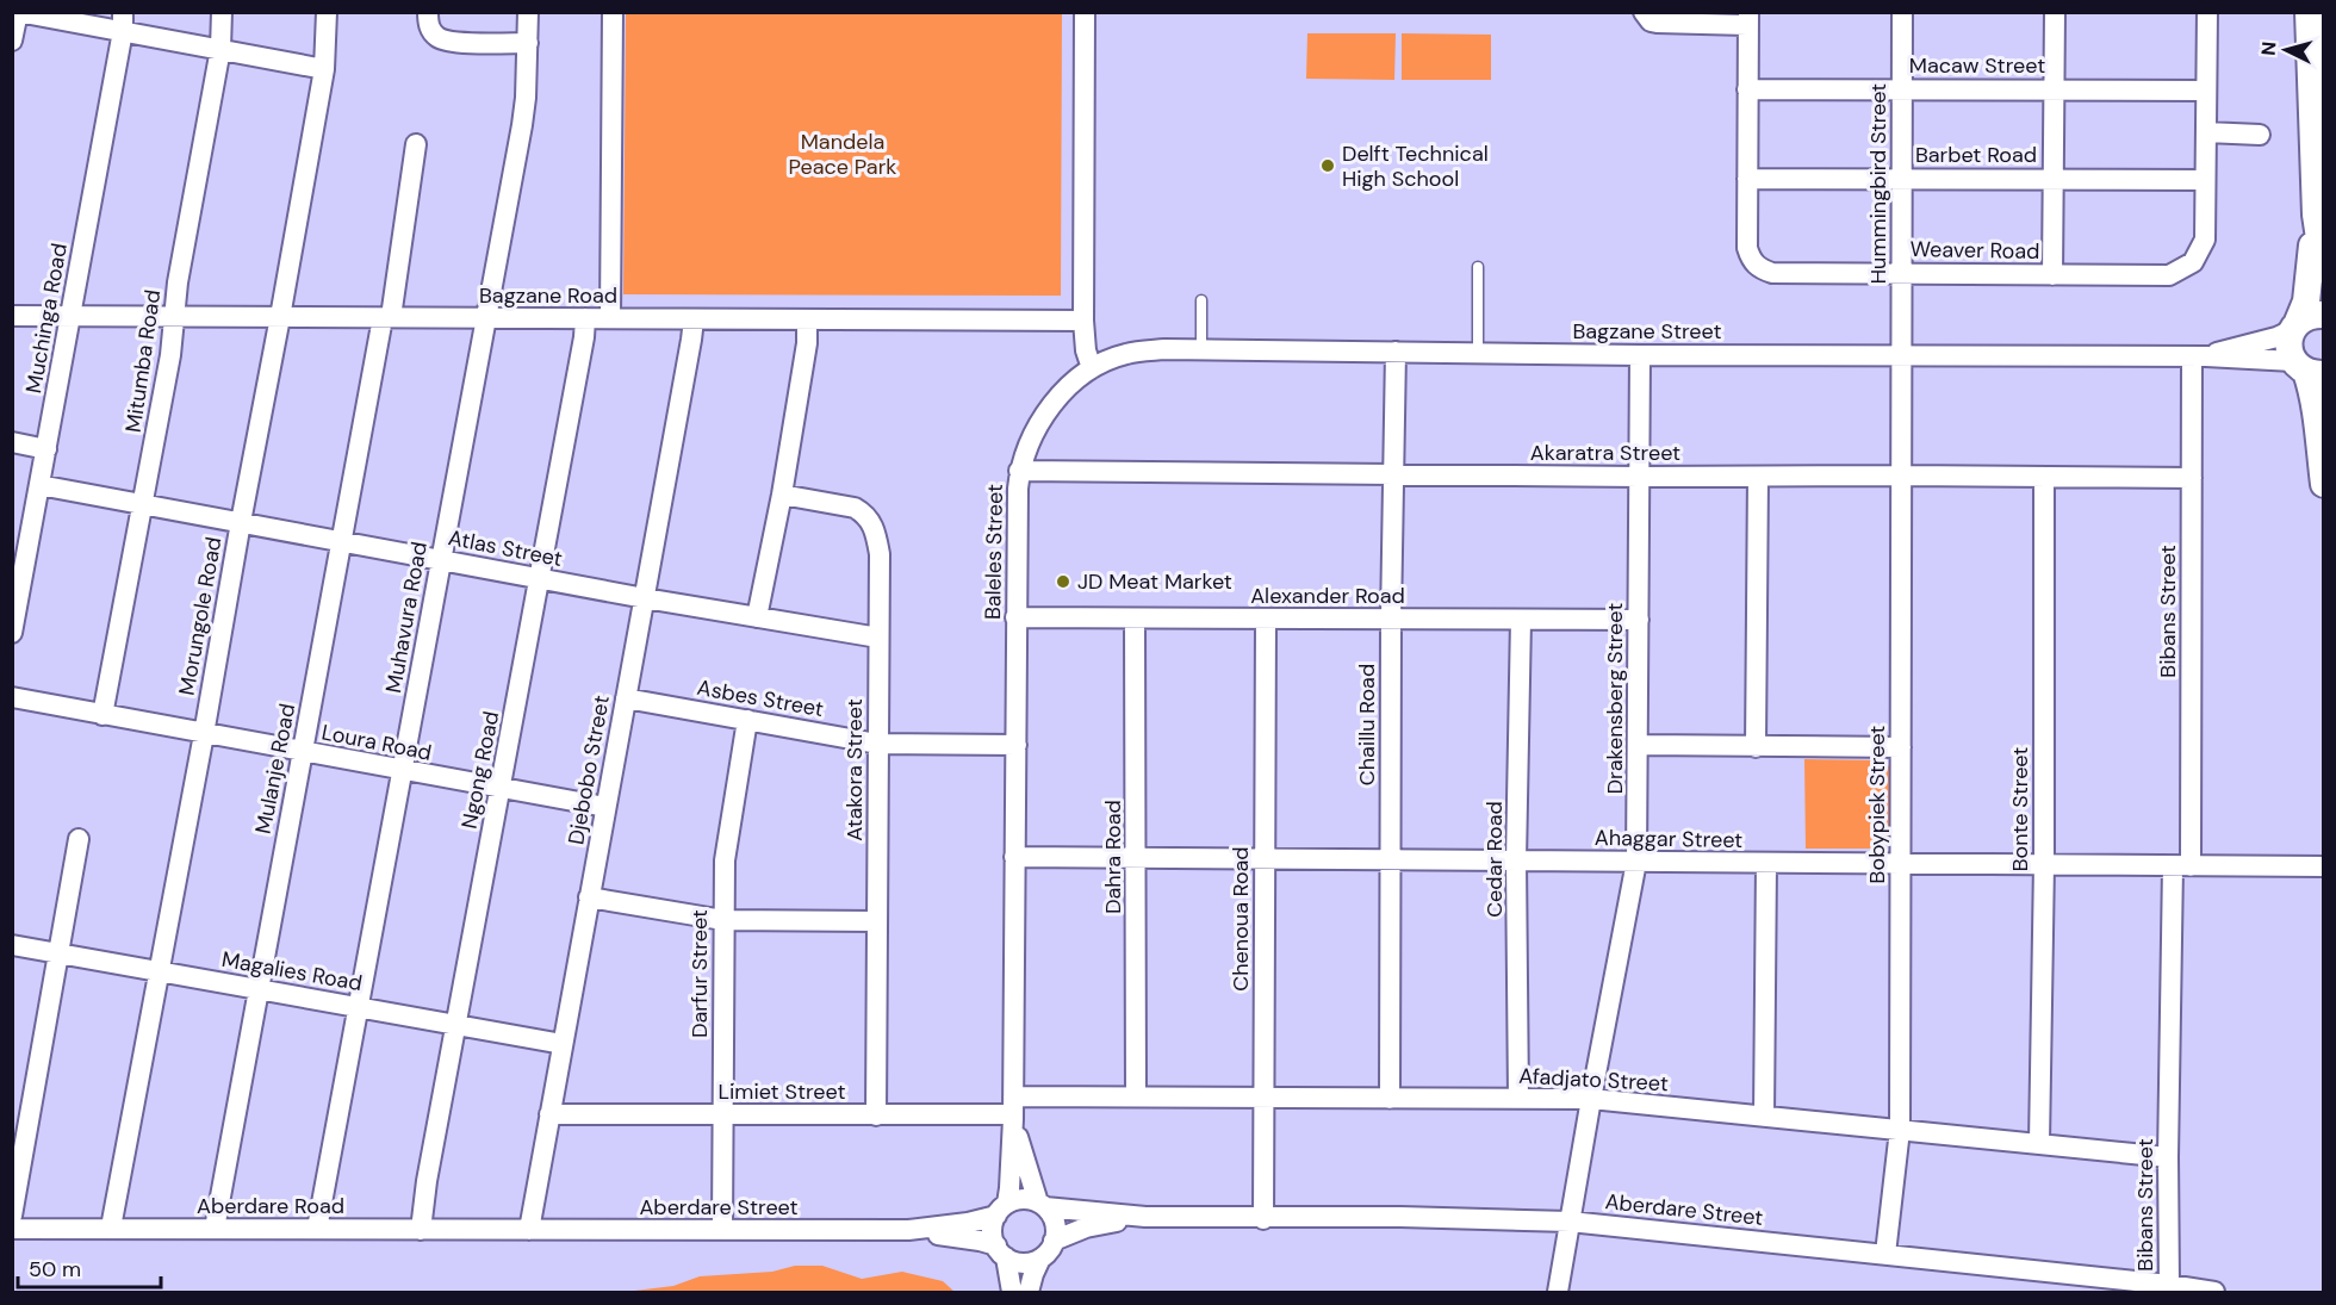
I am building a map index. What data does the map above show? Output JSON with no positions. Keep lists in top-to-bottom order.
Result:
{
  "streets": {
    "street": [
      "Macaw Street",
      "Barbet Road",
      "Hummingbird Street",
      "Weaver Road",
      "Bagzane Road",
      "Muchinga Road",
      "Bagzane Street",
      "Mitumba Road",
      "Akaratra Street",
      "Atlas Street",
      "Baleles Street",
      "Alexander Road",
      "Bibans Street",
      "Morungole Road",
      "Muhavura Road",
      "Asbes Street",
      "Drakensberg Street",
      "Chaillu Road",
      "Loura Road",
      "Mulanje Road",
      "Ngong Road",
      "Djebobo Street",
      "Atakora Street",
      "Bobypiek Street",
      "Bonte Street",
      "Ahaggar Street",
      "Dahra Road",
      "Cedar Road",
      "Chenoua Road",
      "Magalies Road",
      "Darfur Street",
      "Afadjato Street",
      "Limiet Street",
      "Aberdare Road",
      "Aberdare Street"
    ]
  },
  "crossings": [
    ["Macaw Street", "Hummingbird Street"],
    ["Barbet Road", "Hummingbird Street"],
    ["Barbet Road", "Weaver Road"],
    ["Hummingbird Street", "Weaver Road"],
    ["Hummingbird Street", "Bagzane Street"],
    ["Hummingbird Street", "Bobypiek Street"],
    ["Bagzane Road", "Muchinga Road"],
    ["Bagzane Road", "Mitumba Road"],
    ["Bagzane Road", "Morungole Road"],
    ["Bagzane Road", "Muhavura Road"],
    ["Bagzane Road", "Mulanje Road"],
    ["Bagzane Road", "Ngong Road"],
    ["Bagzane Road", "Djebobo Street"],
    ["Muchinga Road", "Atlas Street"],
    ["Bagzane Street", "Baleles Street"],
    ["Bagzane Street", "Bibans Street"],
    ["Bagzane Street", "Drakensberg Street"],
    ["Bagzane Street", "Chaillu Road"],
    ["Bagzane Street", "Bobypiek Street"],
    ["Mitumba Road", "Atlas Street"],
    ["Mitumba Road", "Loura Road"],
    ["Akaratra Street", "Baleles Street"],
    ["Akaratra Street", "Bibans Street"],
    ["Akaratra Street", "Drakensberg Street"],
    ["Akaratra Street", "Chaillu Road"],
    ["Akaratra Street", "Bobypiek Street"],
    ["Akaratra Street", "Bonte Street"],
    ["Atlas Street", "Morungole Road"],
    ["Atlas Street", "Muhavura Road"],
    ["Atlas Street", "Mulanje Road"],
    ["Atlas Street", "Ngong Road"],
    ["Atlas Street", "Djebobo Street"],
    ["Atlas Street", "Atakora Street"],
    ["Baleles Street", "Alexander Road"],
    ["Baleles Street", "Asbes Street"],
    ["Baleles Street", "Ahaggar Street"],
    ["Baleles Street", "Afadjato Street"],
    ["Baleles Street", "Limiet Street"],
    ["Baleles Street", "Aberdare Street"],
    ["Alexander Road", "Drakensberg Street"],
    ["Alexander Road", "Chaillu Road"],
    ["Alexander Road", "Dahra Road"],
    ["Alexander Road", "Cedar Road"],
    ["Alexander Road", "Chenoua Road"],
    ["Bibans Street", "Ahaggar Street"],
    ["Bibans Street", "Afadjato Street"],
    ["Bibans Street", "Aberdare Street"],
    ["Morungole Road", "Loura Road"],
    ["Morungole Road", "Magalies Road"],
    ["Morungole Road", "Aberdare Road"],
    ["Muhavura Road", "Loura Road"],
    ["Muhavura Road", "Magalies Road"],
    ["Muhavura Road", "Aberdare Road"],
    ["Asbes Street", "Djebobo Street"],
    ["Asbes Street", "Atakora Street"],
    ["Asbes Street", "Darfur Street"],
    ["Drakensberg Street", "Ahaggar Street"],
    ["Drakensberg Street", "Afadjato Street"],
    ["Drakensberg Street", "Aberdare Street"],
    ["Chaillu Road", "Ahaggar Street"],
    ["Chaillu Road", "Afadjato Street"],
    ["Loura Road", "Mulanje Road"],
    ["Loura Road", "Ngong Road"],
    ["Loura Road", "Djebobo Street"],
    ["Mulanje Road", "Magalies Road"],
    ["Mulanje Road", "Aberdare Road"],
    ["Ngong Road", "Magalies Road"],
    ["Ngong Road", "Aberdare Road"],
    ["Djebobo Street", "Magalies Road"],
    ["Djebobo Street", "Limiet Street"],
    ["Djebobo Street", "Aberdare Road"],
    ["Djebobo Street", "Aberdare Street"],
    ["Atakora Street", "Limiet Street"],
    ["Bobypiek Street", "Ahaggar Street"],
    ["Bobypiek Street", "Afadjato Street"],
    ["Bobypiek Street", "Aberdare Street"],
    ["Bonte Street", "Ahaggar Street"],
    ["Bonte Street", "Afadjato Street"],
    ["Ahaggar Street", "Dahra Road"],
    ["Ahaggar Street", "Cedar Road"],
    ["Ahaggar Street", "Chenoua Road"],
    ["Dahra Road", "Afadjato Street"],
    ["Cedar Road", "Afadjato Street"],
    ["Chenoua Road", "Afadjato Street"],
    ["Chenoua Road", "Aberdare Street"],
    ["Darfur Street", "Limiet Street"],
    ["Darfur Street", "Aberdare Street"],
    ["Afadjato Street", "Limiet Street"],
    ["Aberdare Road", "Aberdare Street"]
  ],
  "parks": ["Mandela Peace Park"],
  "places": ["Delft Technical High School", "JD Meat Market"],
  "scale_bar": "50 m",
  "north": "left"
}
